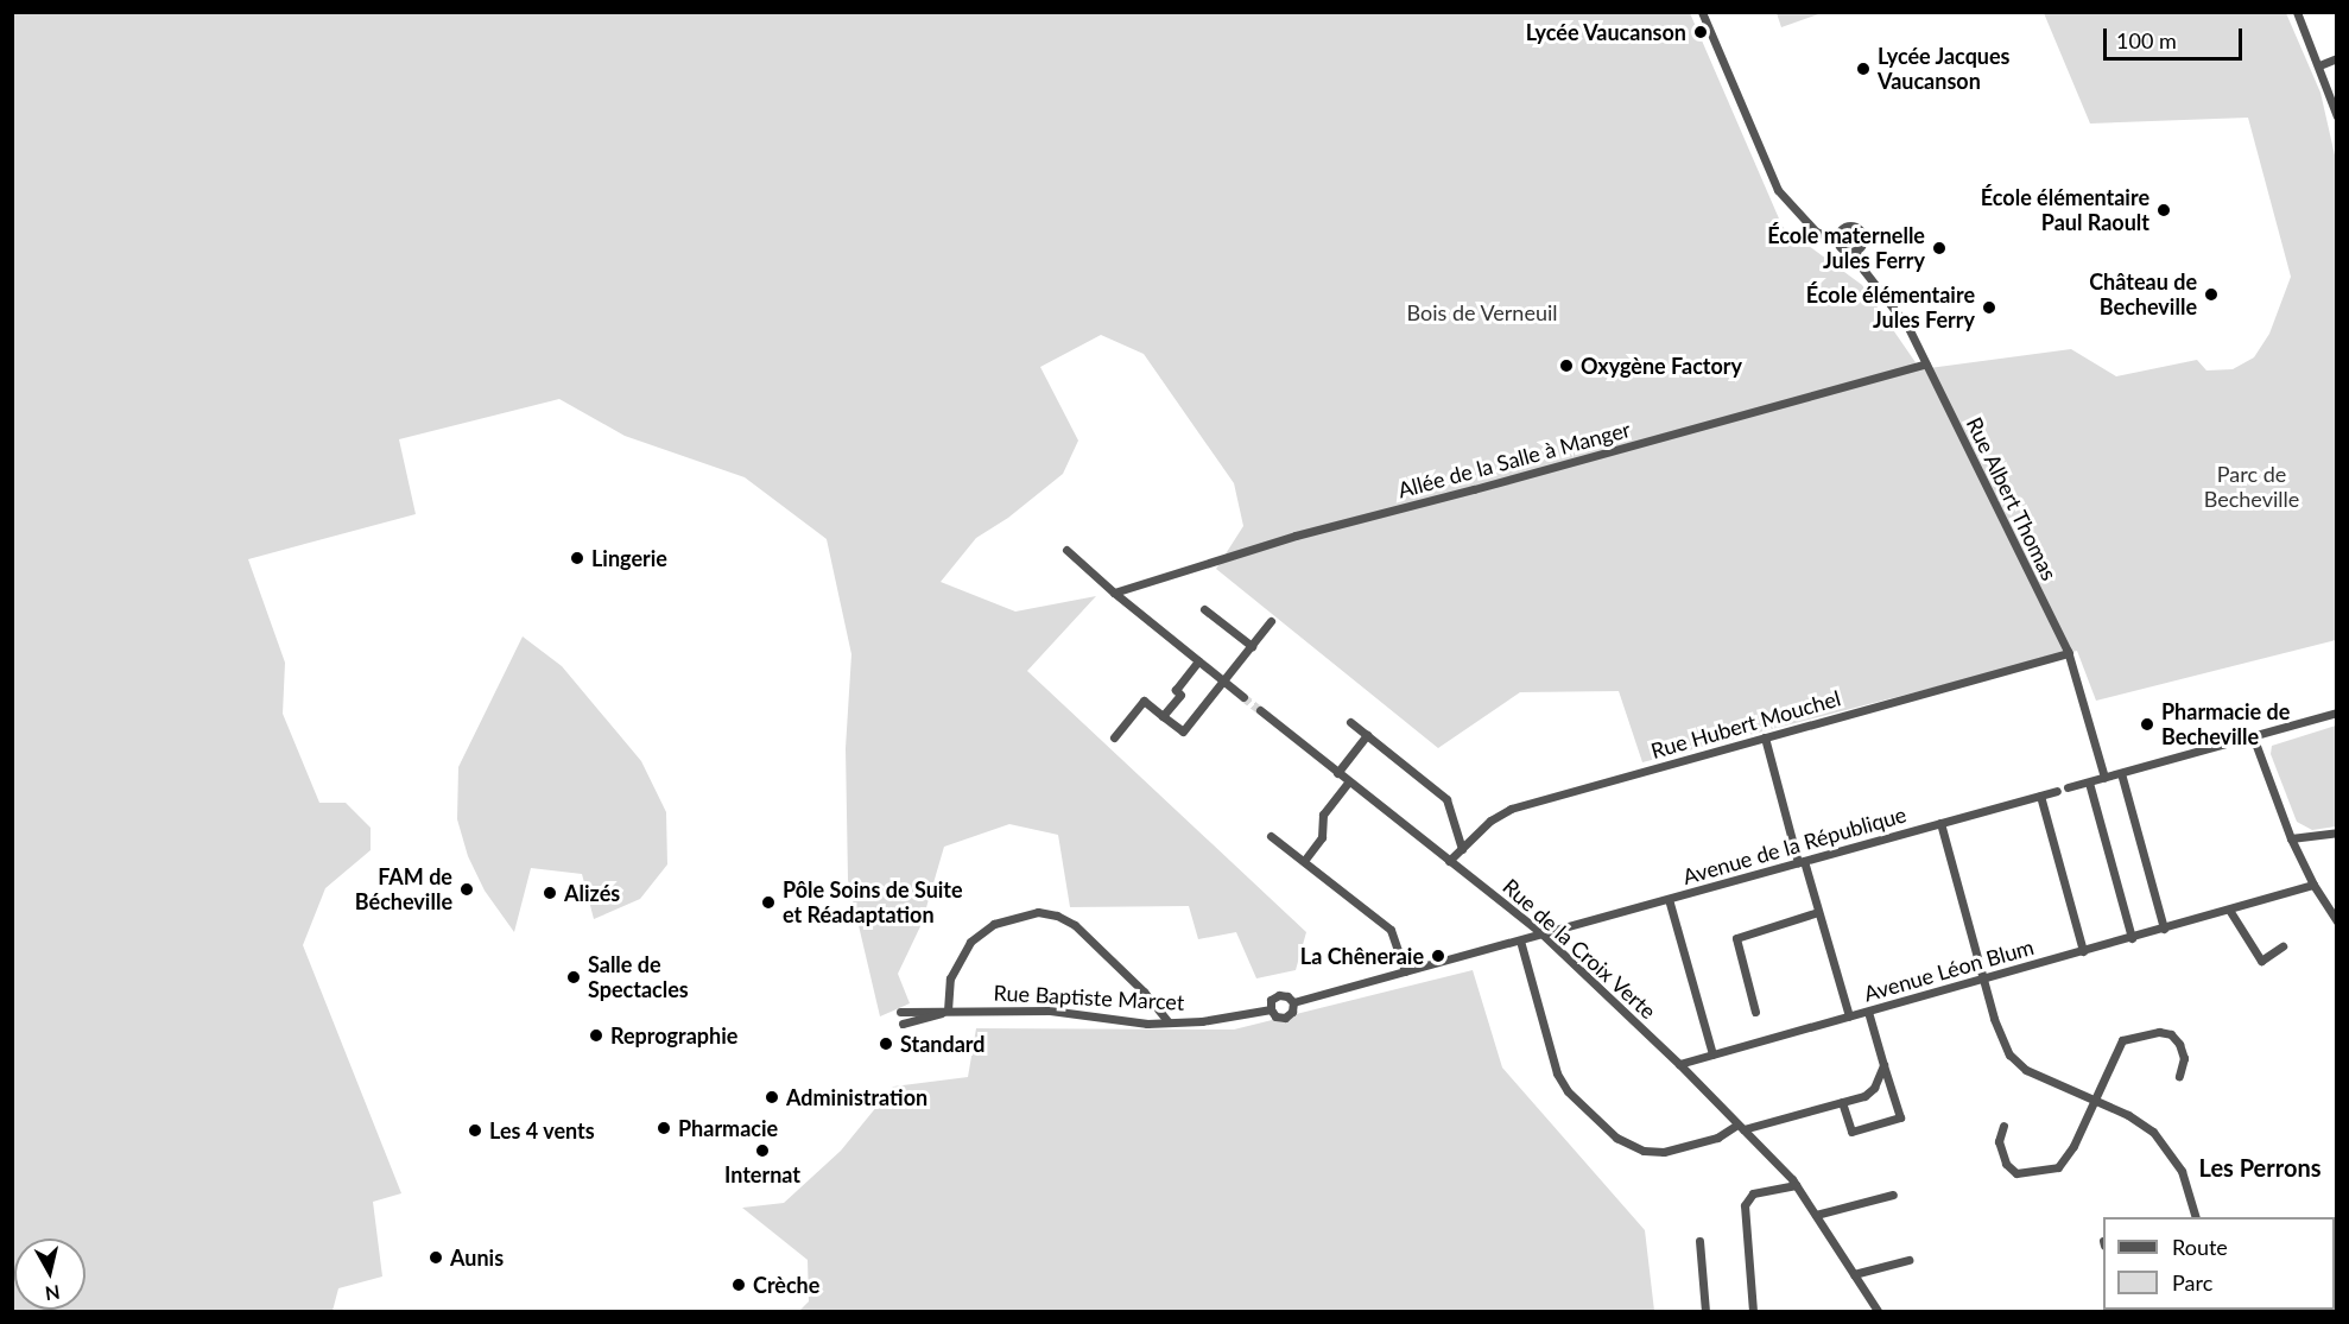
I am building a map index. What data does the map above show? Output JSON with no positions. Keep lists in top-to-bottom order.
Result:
{
  "streets": {
    "street": [
      "Allée de la Salle à Manger",
      "Rue Albert Thomas",
      "Rue Hubert Mouchel",
      "Avenue de la République",
      "Rue de la Croix Verte",
      "Avenue Léon Blum",
      "Rue Baptiste Marcet"
    ]
  },
  "crossings": [
    ["Allée de la Salle à Manger", "Rue Albert Thomas"],
    ["Rue Albert Thomas", "Rue Hubert Mouchel"],
    ["Rue Hubert Mouchel", "Rue de la Croix Verte"],
    ["Avenue de la République", "Rue de la Croix Verte"],
    ["Avenue de la République", "Rue Baptiste Marcet"],
    ["Rue de la Croix Verte", "Avenue Léon Blum"],
    ["Rue de la Croix Verte", "Rue Baptiste Marcet"]
  ],
  "districts": ["Les Perrons"],
  "parks": ["Bois de Verneuil", "Parc de Becheville"],
  "places": [
    "Lycée Vaucanson",
    "Lycée Jacques Vaucanson",
    "École élémentaire Paul Raoult",
    "École maternelle Jules Ferry",
    "Château de Becheville",
    "École élémentaire Jules Ferry",
    "Oxygène Factory",
    "Lingerie",
    "Pharmacie de Becheville",
    "FAM de Bécheville",
    "Alizés",
    "Pôle Soins de Suite et Réadaptation",
    "La Chêneraie",
    "Salle de Spectacles",
    "Reprographie",
    "Standard",
    "Administration",
    "Pharmacie",
    "Les 4 vents",
    "Internat",
    "Aunis",
    "Crèche"
  ],
  "legend": ["Route", "Parc"],
  "scale_bar": "100 m",
  "north": "bottom"
}
